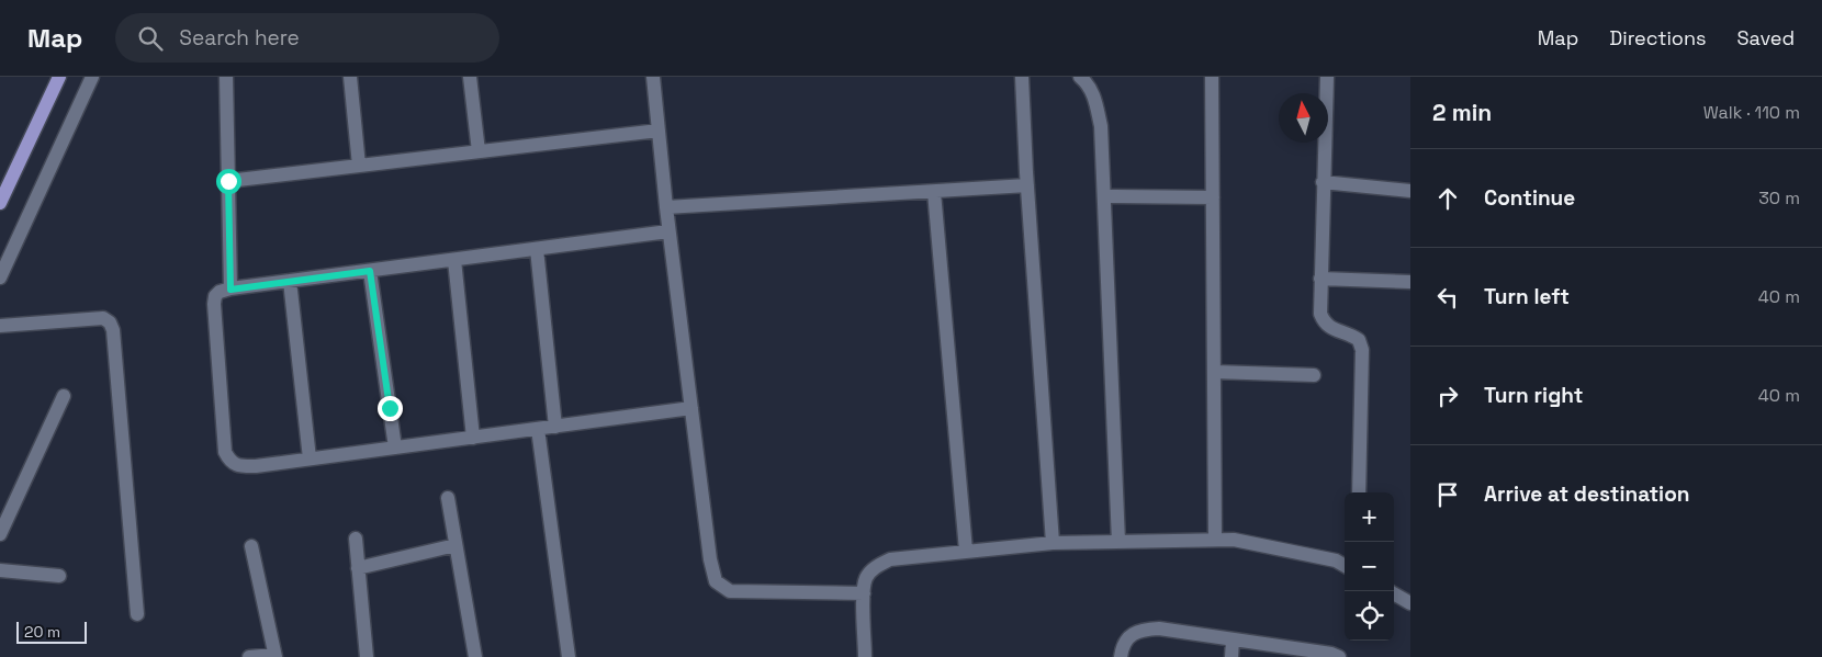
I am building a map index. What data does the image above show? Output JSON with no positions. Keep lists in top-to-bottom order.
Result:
{
  "scale_bar": "20 m",
  "north": "top",
  "page": {
    "header": "Map",
    "search": "Search here",
    "nav": ["Map", "Directions", "Saved"],
    "heading": ["2 min", "Walk · 110 m"],
    "list": [
      ["Continue", "30 m"],
      ["Turn left", "40 m"],
      ["Turn right", "40 m"],
      "Arrive at destination"
    ],
    "map_buttons": ["+", "−"],
    "scale": "20 m"
  }
}
